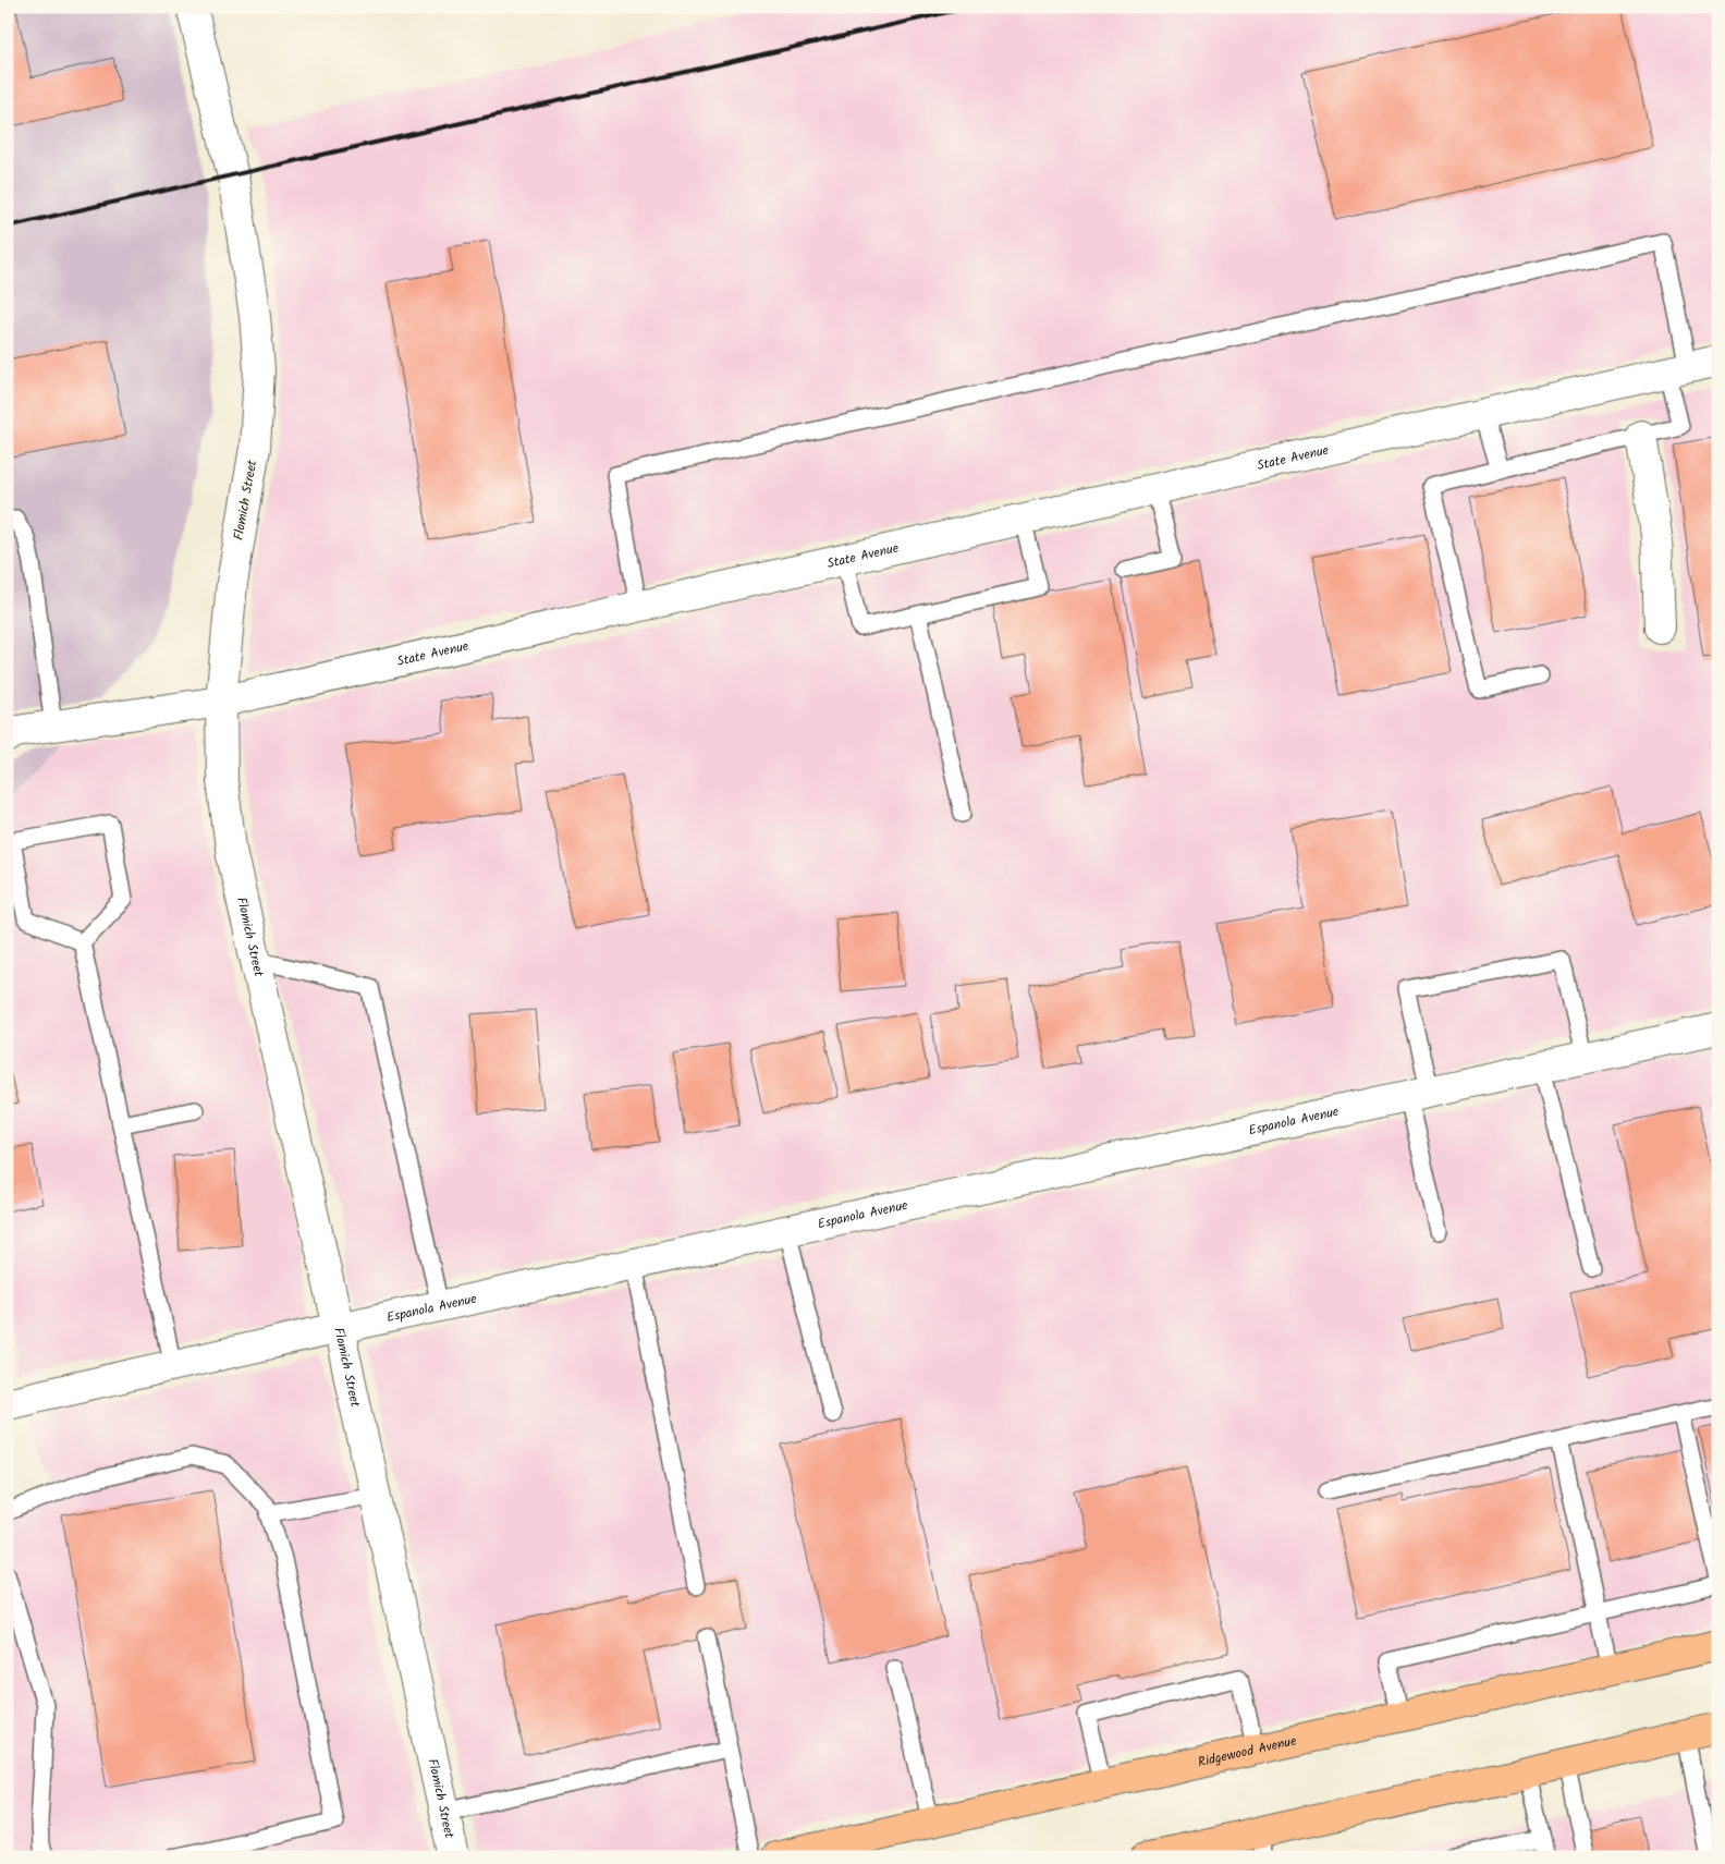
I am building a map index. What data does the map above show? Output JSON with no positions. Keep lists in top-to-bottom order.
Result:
{
  "streets": {
    "main road": ["Ridgewood Avenue"],
    "street": ["State Avenue", "Flomich Street", "Espanola Avenue"]
  },
  "crossings": [
    ["State Avenue", "Flomich Street"],
    ["Flomich Street", "Espanola Avenue"]
  ]
}
